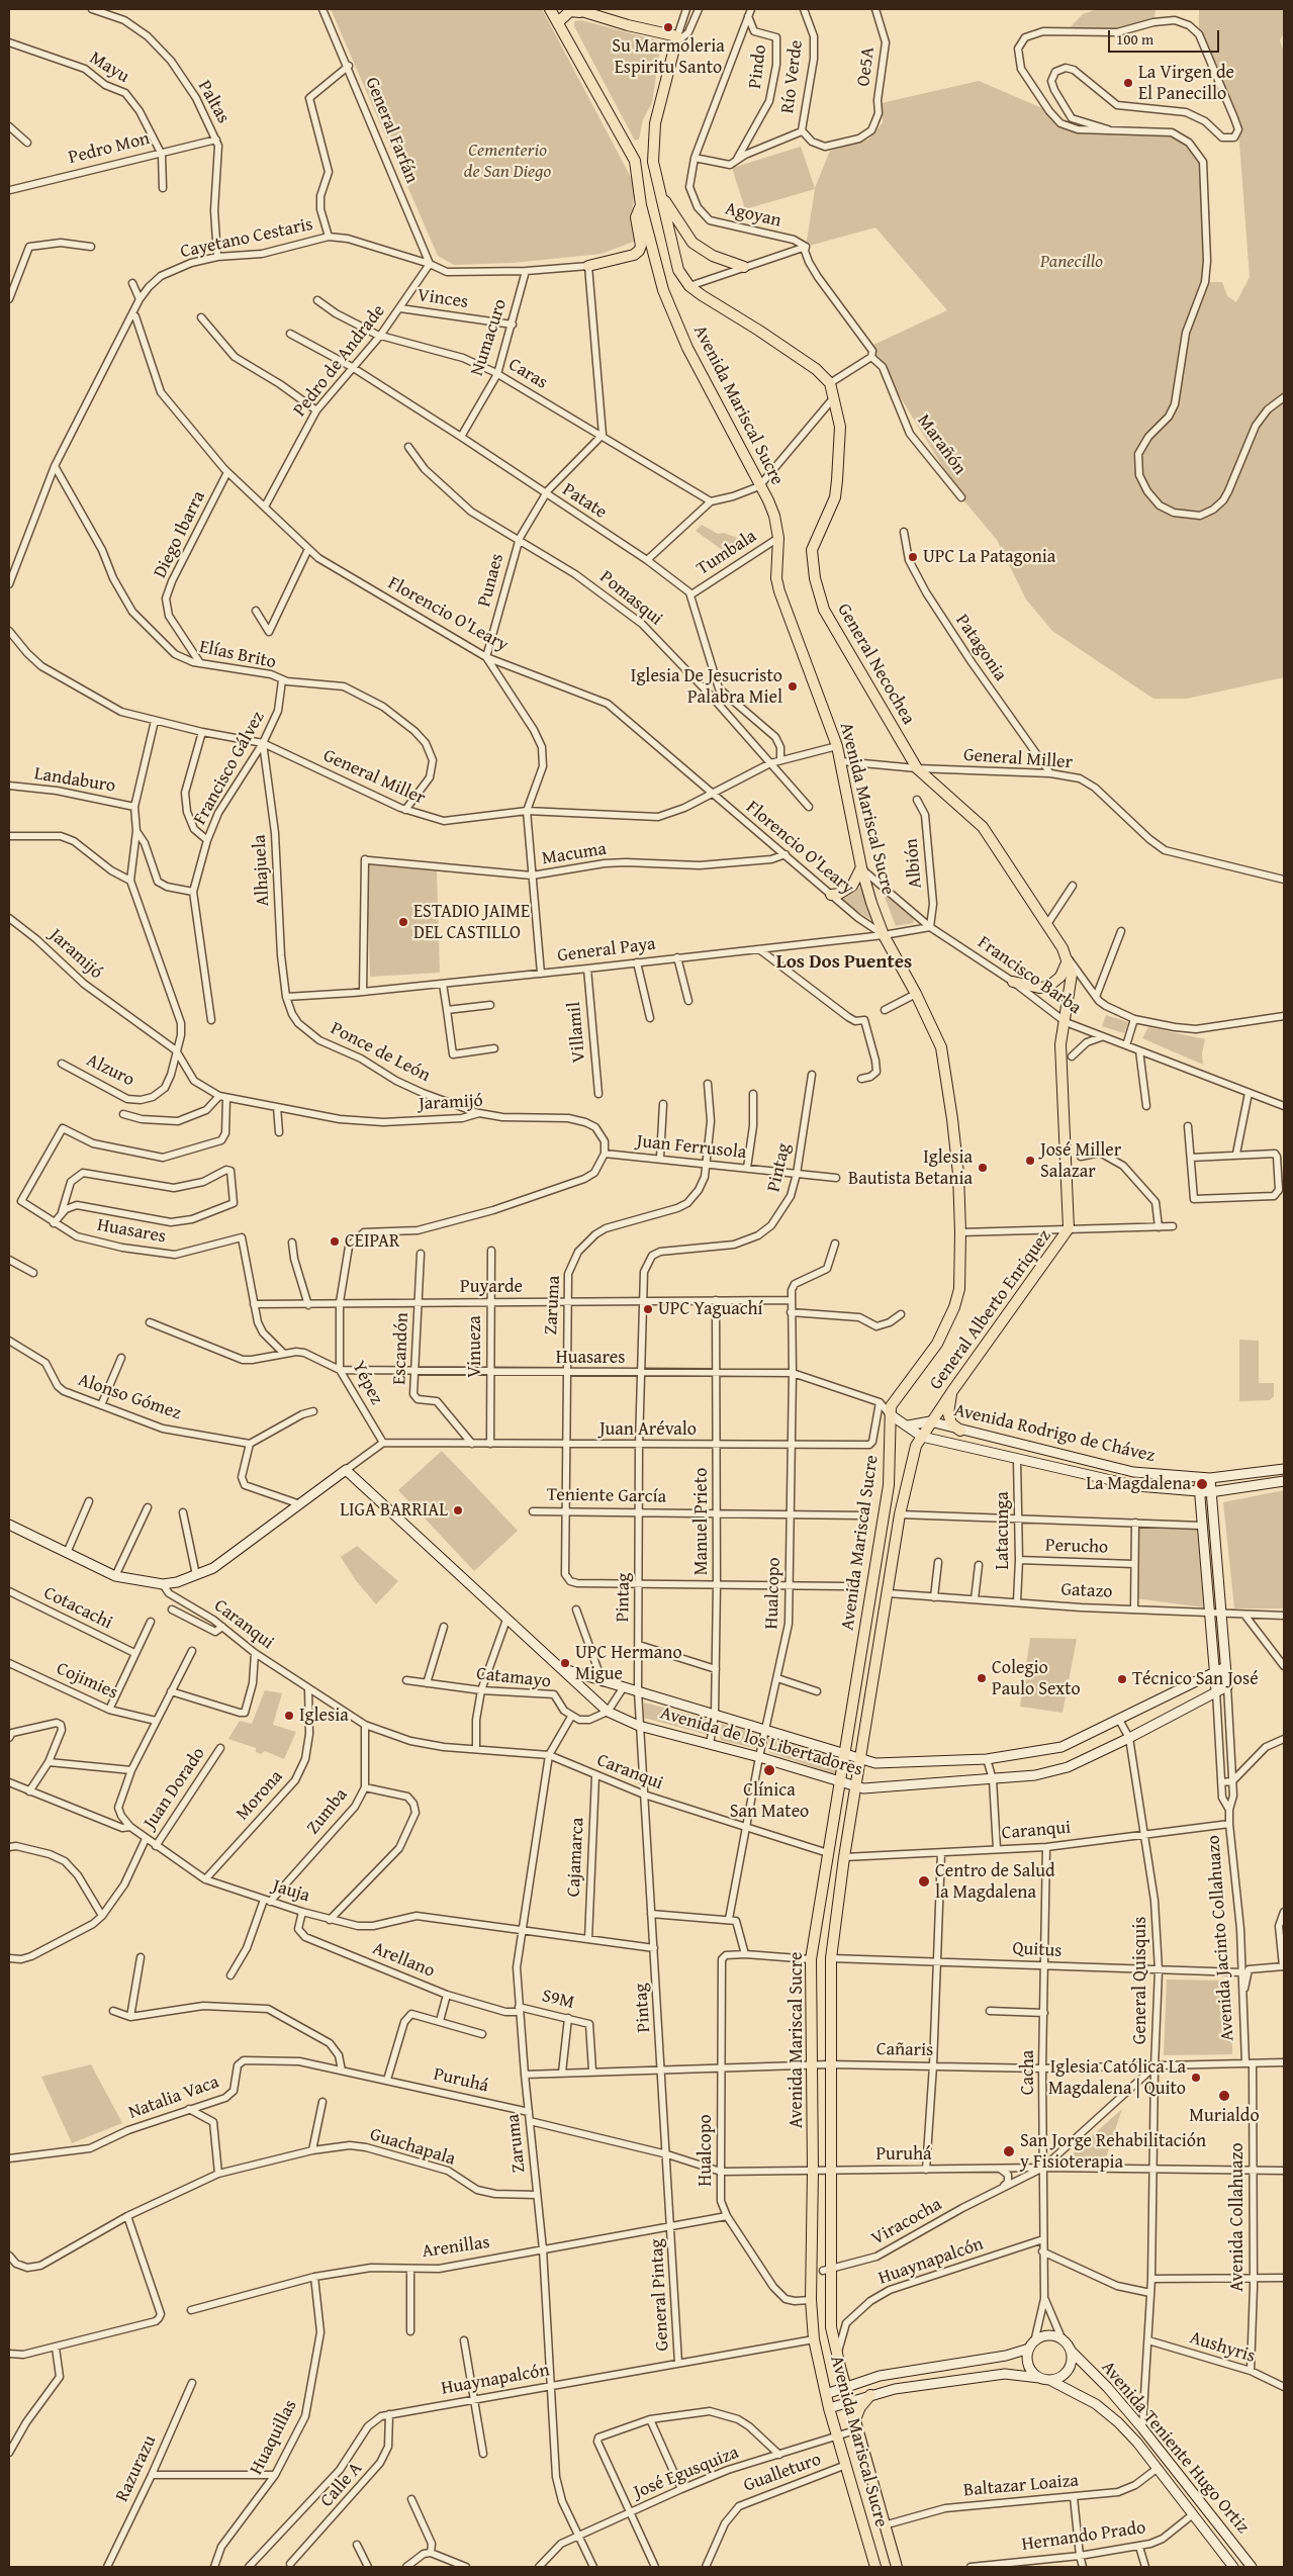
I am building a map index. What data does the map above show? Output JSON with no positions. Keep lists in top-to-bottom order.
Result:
{
  "streets": {
    "main road": ["Avenida Mariscal Sucre", "General Necochea", "General Alberto Enriquez"],
    "street": [
      "Pindo",
      "Oe5A",
      "Mayu",
      "Río Verde",
      "Paltas",
      "General Farfán",
      "Pedro Mon",
      "Agoyan",
      "Cayetano Cestaris",
      "Vinces",
      "Numacuro",
      "Pedro de Andrade",
      "Caras",
      "Marañón",
      "Patate",
      "Diego Ibarra",
      "Tumbala",
      "Punaes",
      "Pomasqui",
      "Florencio O'Leary",
      "Patagonia",
      "Elías Brito",
      "General Miller",
      "Francisco Gálvez",
      "Landaburo",
      "Macuma",
      "Albión",
      "Alhajuela",
      "General Paya",
      "Jaramijó",
      "Francisco Barba",
      "Villamil",
      "Ponce de León",
      "Alzuro",
      "Juan Ferrusola",
      "Pintag",
      "Huasares",
      "Puyarde",
      "Zaruma",
      "Vinueza",
      "Escandón",
      "Yépez",
      "Alonso Gómez",
      "Juan Arévalo",
      "Avenida Rodrigo de Chávez",
      "Teniente García",
      "Manuel Prieto",
      "Latacunga",
      "Perucho",
      "Gatazo",
      "Hualcopo",
      "Cotacachi",
      "Caranqui",
      "Catamayo",
      "Cojimies",
      "Avenida de los Libertadores",
      "Juan Dorado",
      "Morona",
      "Zumba",
      "Cajamarca",
      "Jauja",
      "Avenida Jacinto Collahuazo",
      "Quitus",
      "Arellano",
      "General Quisquis",
      "S9M",
      "Cañaris",
      "Cacha",
      "Puruhá",
      "Natalia Vaca",
      "Guachapala",
      "Avenida Collahuazo",
      "Viracocha",
      "Arenillas",
      "Huaynapalcón",
      "General Pintag",
      "Aushyris",
      "Huaquillas",
      "Avenida Teniente Hugo Ortiz",
      "Razurazu",
      "José Egusquiza",
      "Gualleturo",
      "Calle A",
      "Baltazar Loaiza",
      "Hernando Prado"
    ]
  },
  "crossings": [
    ["Pindo", "Agoyan"],
    ["Oe5A", "Río Verde"],
    ["Mayu", "Pedro Mon"],
    ["Paltas", "Pedro Mon"],
    ["Paltas", "Cayetano Cestaris"],
    ["General Farfán", "Cayetano Cestaris"],
    ["General Farfán", "Pedro de Andrade"],
    ["Cayetano Cestaris", "Numacuro"],
    ["Cayetano Cestaris", "Pedro de Andrade"],
    ["Cayetano Cestaris", "Florencio O'Leary"],
    ["Cayetano Cestaris", "Elías Brito"],
    ["Vinces", "Numacuro"],
    ["Vinces", "Pedro de Andrade"],
    ["Numacuro", "Caras"],
    ["Numacuro", "Patate"],
    ["Pedro de Andrade", "Caras"],
    ["Pedro de Andrade", "Patate"],
    ["Pedro de Andrade", "Florencio O'Leary"],
    ["Caras", "Punaes"],
    ["Avenida Mariscal Sucre", "Tumbala"],
    ["Avenida Mariscal Sucre", "Florencio O'Leary"],
    ["Avenida Mariscal Sucre", "General Miller"],
    ["Avenida Mariscal Sucre", "General Paya"],
    ["Avenida Mariscal Sucre", "Francisco Barba"],
    ["Avenida Mariscal Sucre", "General Alberto Enriquez"],
    ["Avenida Mariscal Sucre", "Avenida Rodrigo de Chávez"],
    ["Avenida Mariscal Sucre", "Gatazo"],
    ["Avenida Mariscal Sucre", "Hualcopo"],
    ["Avenida Mariscal Sucre", "Caranqui"],
    ["Avenida Mariscal Sucre", "Avenida de los Libertadores"],
    ["Avenida Mariscal Sucre", "Quitus"],
    ["Avenida Mariscal Sucre", "Cañaris"],
    ["Avenida Mariscal Sucre", "Puruhá"],
    ["Avenida Mariscal Sucre", "Viracocha"],
    ["Avenida Mariscal Sucre", "Huaynapalcón"],
    ["Avenida Mariscal Sucre", "José Egusquiza"],
    ["Avenida Mariscal Sucre", "Gualleturo"],
    ["Avenida Mariscal Sucre", "Baltazar Loaiza"],
    ["Patate", "Tumbala"],
    ["Patate", "Punaes"],
    ["Diego Ibarra", "Florencio O'Leary"],
    ["Diego Ibarra", "Elías Brito"],
    ["Punaes", "Pomasqui"],
    ["Punaes", "Florencio O'Leary"],
    ["Pomasqui", "General Miller"],
    ["Florencio O'Leary", "General Miller"],
    ["Florencio O'Leary", "Macuma"],
    ["Florencio O'Leary", "General Paya"],
    ["Patagonia", "General Miller"],
    ["Elías Brito", "General Miller"],
    ["Elías Brito", "Francisco Gálvez"],
    ["General Necochea", "General Miller"],
    ["General Necochea", "General Alberto Enriquez"],
    ["General Miller", "Francisco Gálvez"],
    ["General Miller", "Alhajuela"],
    ["Francisco Gálvez", "Alhajuela"],
    ["Macuma", "General Paya"],
    ["Albión", "General Paya"],
    ["Albión", "Francisco Barba"],
    ["Alhajuela", "General Paya"],
    ["Alhajuela", "Ponce de León"],
    ["General Paya", "Francisco Barba"],
    ["General Paya", "Villamil"],
    ["General Paya", "Ponce de León"],
    ["Jaramijó", "Ponce de León"],
    ["Jaramijó", "Alzuro"],
    ["Jaramijó", "Juan Ferrusola"],
    ["Jaramijó", "Huasares"],
    ["Francisco Barba", "General Alberto Enriquez"],
    ["Juan Ferrusola", "Pintag"],
    ["Juan Ferrusola", "Zaruma"],
    ["Pintag", "Huasares"],
    ["Pintag", "Puyarde"],
    ["Pintag", "Zaruma"],
    ["Pintag", "Juan Arévalo"],
    ["Pintag", "Teniente García"],
    ["Pintag", "Caranqui"],
    ["Pintag", "Avenida de los Libertadores"],
    ["Pintag", "Jauja"],
    ["Pintag", "Cañaris"],
    ["Pintag", "Puruhá"],
    ["Pintag", "Arenillas"],
    ["Pintag", "General Pintag"],
    ["Huasares", "Puyarde"],
    ["Huasares", "Zaruma"],
    ["Huasares", "Vinueza"],
    ["Huasares", "Escandón"],
    ["Huasares", "Yépez"],
    ["Huasares", "Juan Arévalo"],
    ["Huasares", "Manuel Prieto"],
    ["Huasares", "Hualcopo"],
    ["Puyarde", "Zaruma"],
    ["Puyarde", "Vinueza"],
    ["Puyarde", "Escandón"],
    ["Puyarde", "Yépez"],
    ["Puyarde", "Manuel Prieto"],
    ["Puyarde", "Hualcopo"],
    ["Zaruma", "Juan Arévalo"],
    ["Zaruma", "Teniente García"],
    ["Zaruma", "Caranqui"],
    ["Zaruma", "Catamayo"],
    ["Zaruma", "Jauja"],
    ["Zaruma", "Arellano"],
    ["Zaruma", "S9M"],
    ["Zaruma", "Cañaris"],
    ["Zaruma", "Puruhá"],
    ["Zaruma", "Guachapala"],
    ["Zaruma", "Arenillas"],
    ["Zaruma", "Huaynapalcón"],
    ["Zaruma", "José Egusquiza"],
    ["General Alberto Enriquez", "Avenida Rodrigo de Chávez"],
    ["Vinueza", "Juan Arévalo"],
    ["Escandón", "Juan Arévalo"],
    ["Yépez", "Juan Arévalo"],
    ["Juan Arévalo", "Manuel Prieto"],
    ["Juan Arévalo", "Hualcopo"],
    ["Avenida Rodrigo de Chávez", "Latacunga"],
    ["Avenida Rodrigo de Chávez", "Avenida Jacinto Collahuazo"],
    ["Teniente García", "Manuel Prieto"],
    ["Teniente García", "Hualcopo"],
    ["Manuel Prieto", "Avenida de los Libertadores"],
    ["Latacunga", "Perucho"],
    ["Latacunga", "Gatazo"],
    ["Gatazo", "Avenida Jacinto Collahuazo"],
    ["Hualcopo", "Caranqui"],
    ["Hualcopo", "Avenida de los Libertadores"],
    ["Hualcopo", "Cañaris"],
    ["Hualcopo", "Puruhá"],
    ["Hualcopo", "Arenillas"],
    ["Caranqui", "Morona"],
    ["Caranqui", "Zumba"],
    ["Caranqui", "Cajamarca"],
    ["Caranqui", "Avenida Jacinto Collahuazo"],
    ["Caranqui", "General Quisquis"],
    ["Caranqui", "Cacha"],
    ["Cojimies", "Jauja"],
    ["Avenida de los Libertadores", "Avenida Jacinto Collahuazo"],
    ["Avenida de los Libertadores", "General Quisquis"],
    ["Juan Dorado", "Jauja"],
    ["Morona", "Jauja"],
    ["Zumba", "Jauja"],
    ["Cajamarca", "Jauja"],
    ["Jauja", "Arellano"],
    ["Avenida Jacinto Collahuazo", "Quitus"],
    ["Avenida Jacinto Collahuazo", "Cañaris"],
    ["Avenida Jacinto Collahuazo", "Avenida Collahuazo"],
    ["Quitus", "General Quisquis"],
    ["Quitus", "Cacha"],
    ["Arellano", "S9M"],
    ["General Quisquis", "Cañaris"],
    ["General Quisquis", "Puruhá"],
    ["General Quisquis", "Viracocha"],
    ["General Quisquis", "Aushyris"],
    ["General Quisquis", "Avenida Teniente Hugo Ortiz"],
    ["S9M", "Cañaris"],
    ["Cañaris", "Cacha"],
    ["Cañaris", "Avenida Collahuazo"],
    ["Cañaris", "Viracocha"],
    ["Cacha", "Puruhá"],
    ["Cacha", "Viracocha"],
    ["Cacha", "Huaynapalcón"],
    ["Cacha", "Avenida Teniente Hugo Ortiz"],
    ["Puruhá", "Natalia Vaca"],
    ["Puruhá", "Avenida Collahuazo"],
    ["Puruhá", "Viracocha"],
    ["Avenida Collahuazo", "Aushyris"],
    ["Arenillas", "General Pintag"],
    ["Arenillas", "Huaquillas"],
    ["Huaynapalcón", "General Pintag"],
    ["Huaynapalcón", "Calle A"],
    ["Avenida Teniente Hugo Ortiz", "Baltazar Loaiza"],
    ["Avenida Teniente Hugo Ortiz", "Hernando Prado"]
  ],
  "districts": ["Los Dos Puentes"],
  "parks": ["Cementerio de San Diego", "Panecillo"],
  "places": [
    "Su Marmoleria Espiritu Santo",
    "La Virgen de El Panecillo",
    "UPC La Patagonia",
    "Iglesia De Jesucristo Palabra Miel",
    "ESTADIO JAIME DEL CASTILLO",
    "José Miller Salazar",
    "Iglesia Bautista Betania",
    "CEIPAR",
    "UPC Yaguachí",
    "La Magdalena",
    "LIGA BARRIAL",
    "UPC Hermano Migue",
    "Colegio Paulo Sexto",
    "Técnico San José",
    "Iglesia",
    "Clínica San Mateo",
    "Centro de Salud la Magdalena",
    "Iglesia Católica La Magdalena | Quito",
    "Murialdo",
    "San Jorge Rehabilitación y Fisioterapia"
  ],
  "scale_bar": "100 m"
}
